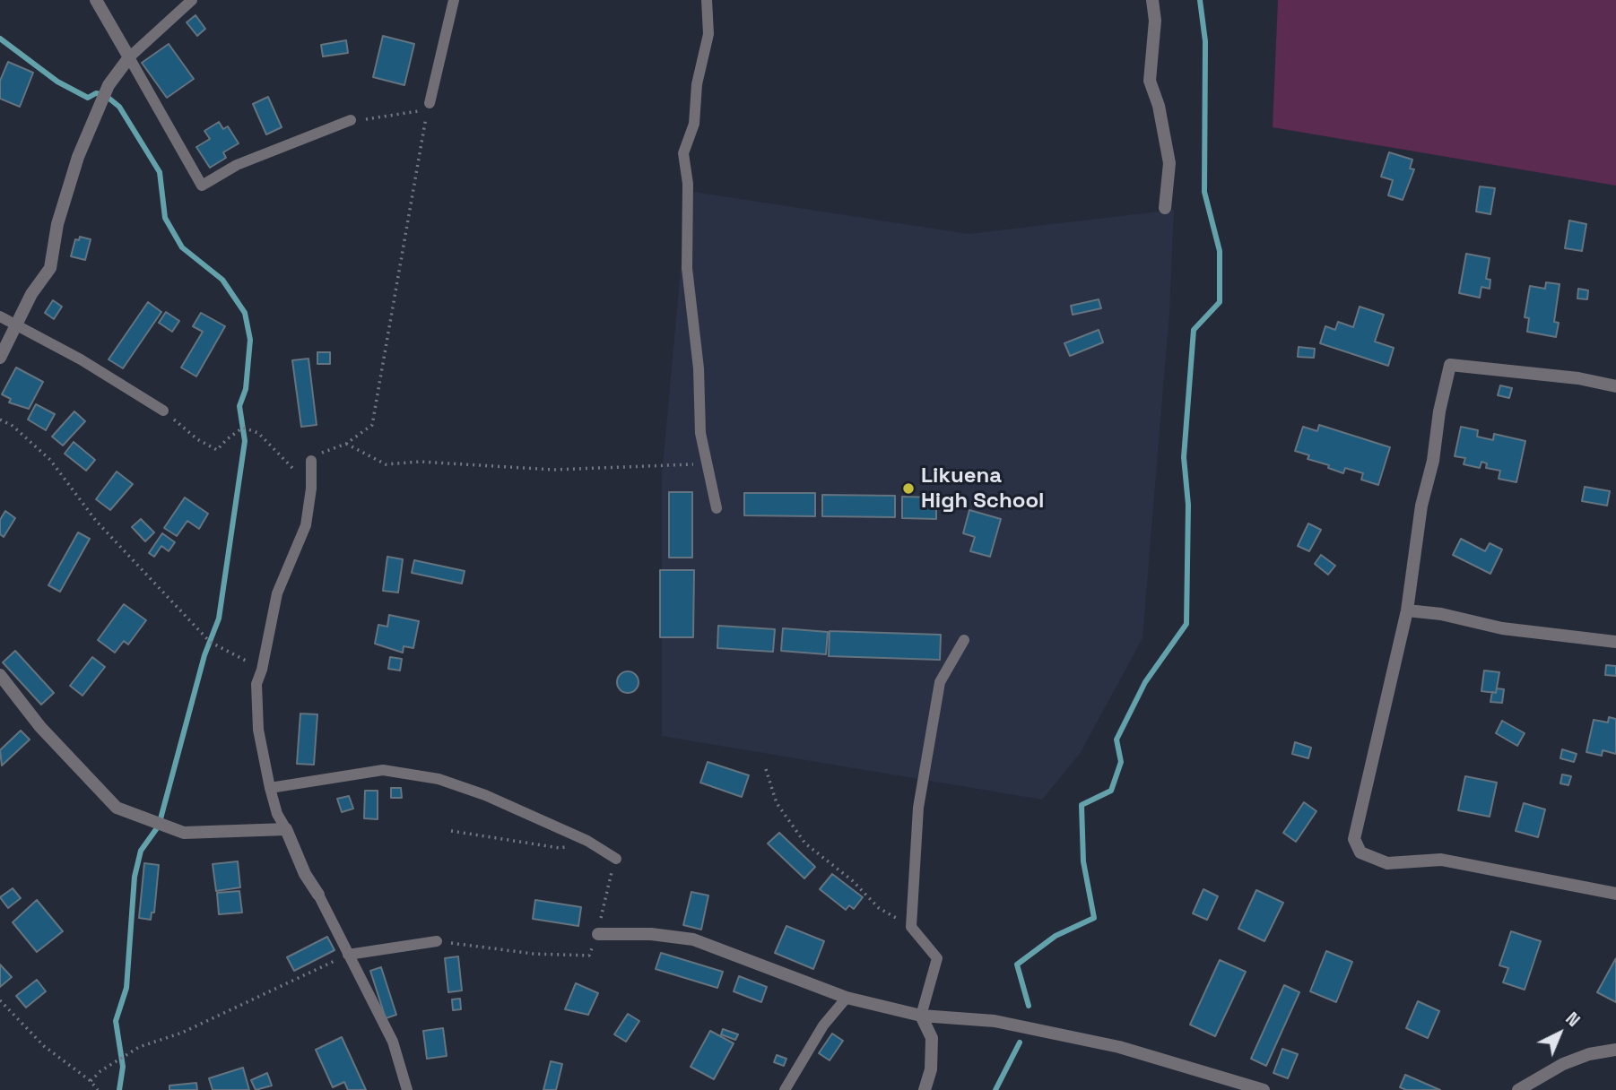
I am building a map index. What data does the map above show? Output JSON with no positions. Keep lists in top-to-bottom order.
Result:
{
  "places": ["Likuena High School"],
  "north": "top right"
}
